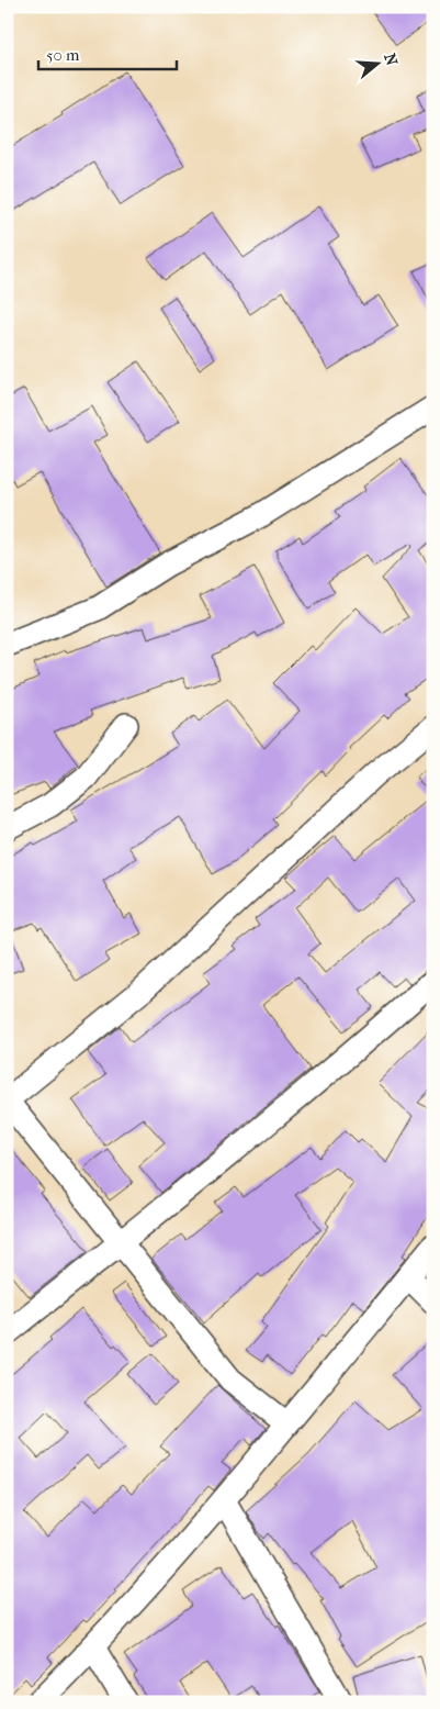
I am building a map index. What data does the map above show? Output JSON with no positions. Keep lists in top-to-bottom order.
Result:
{
  "scale_bar": "50 m",
  "north": "right"
}
